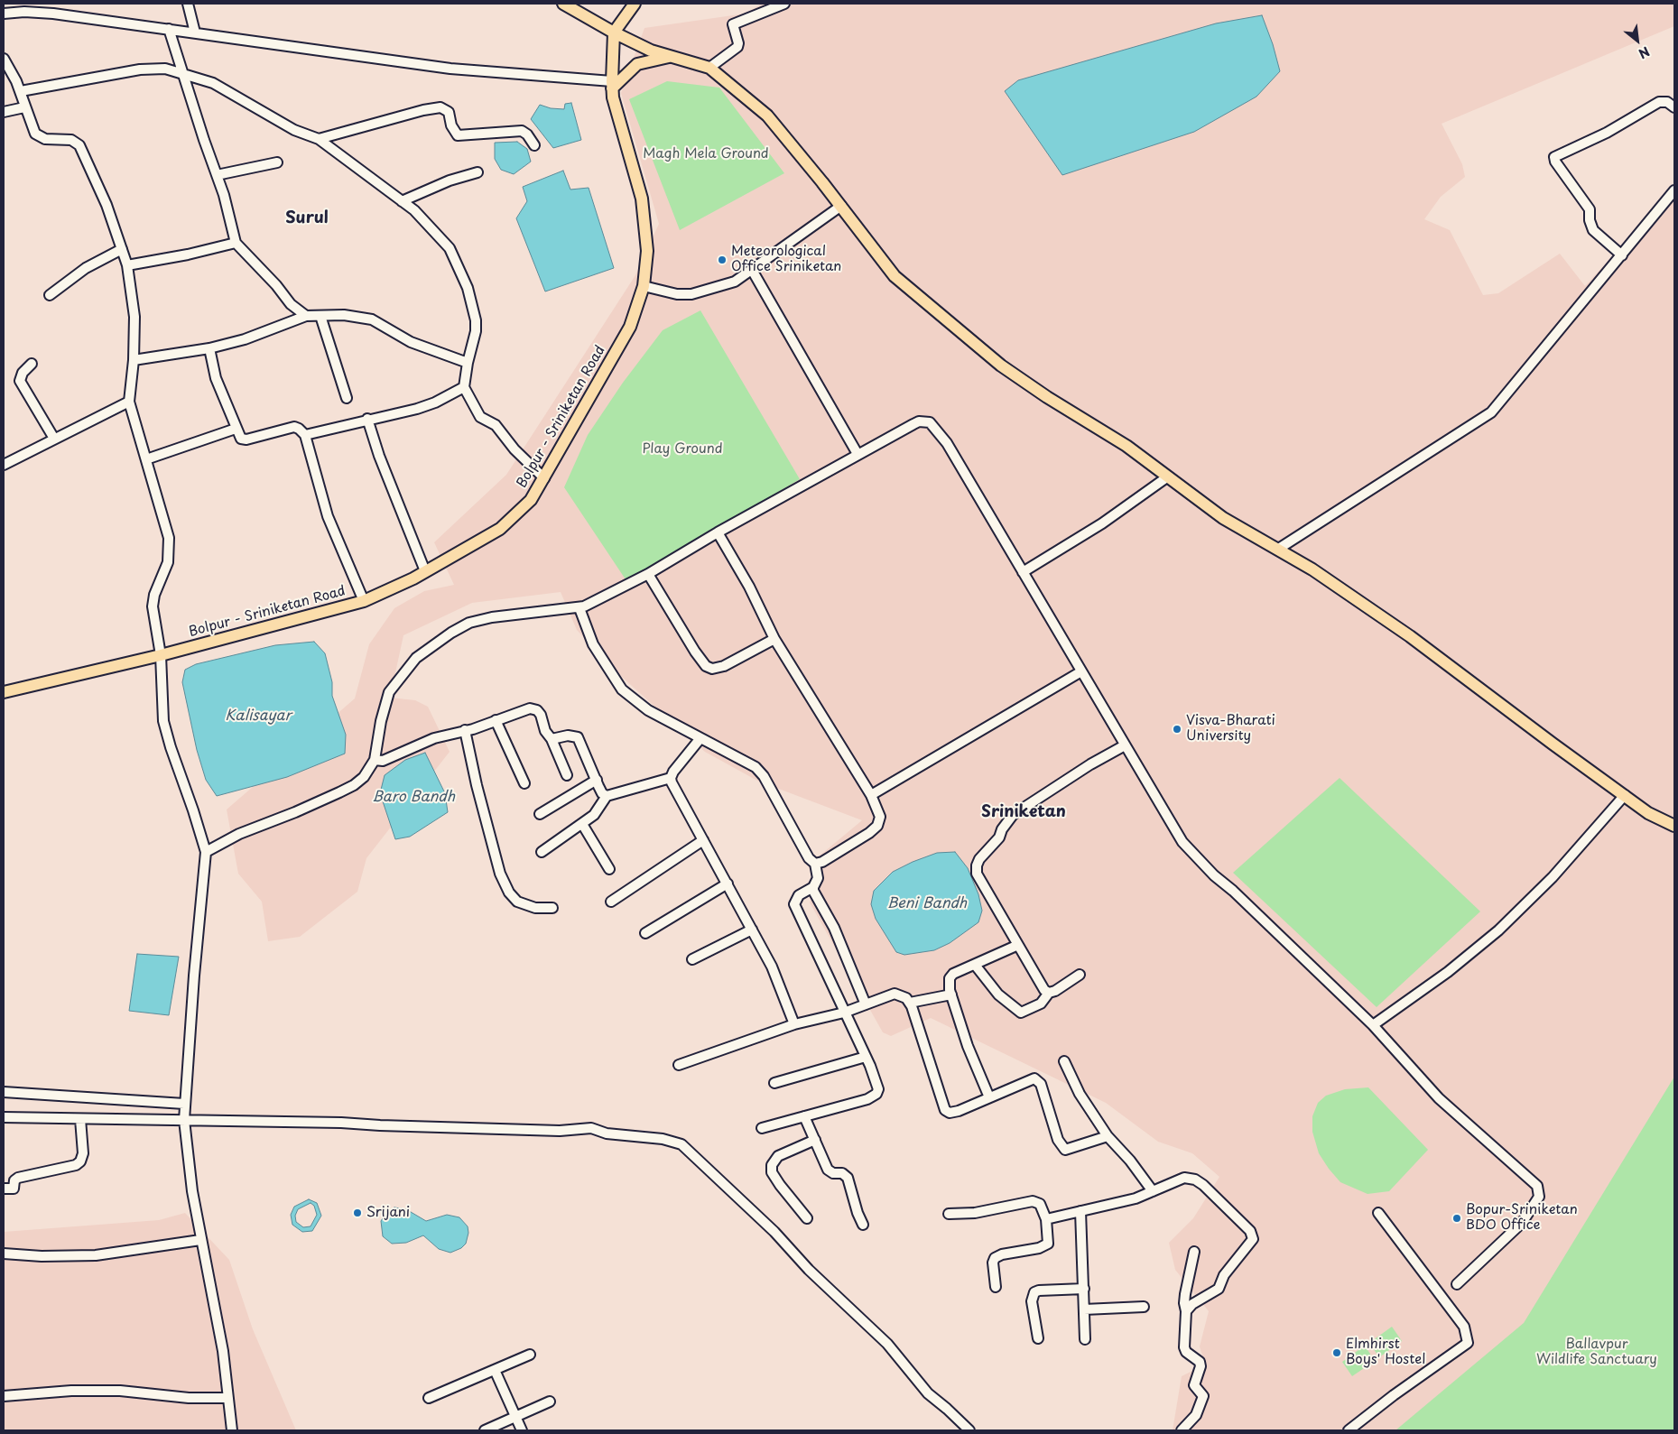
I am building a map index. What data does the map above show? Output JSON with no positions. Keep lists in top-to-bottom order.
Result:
{
  "streets": {
    "main road": ["Bolpur - Sriniketan Road"]
  },
  "districts": ["Surul", "Sriniketan"],
  "water": ["Kalisayar", "Baro Bandh", "Beni Bandh"],
  "parks": ["Magh Mela Ground", "Play Ground", "Ballavpur Wildlife Sanctuary"],
  "places": [
    "Meteorological Office Sriniketan",
    "Visva-Bharati University",
    "Srijani",
    "Bopur-Sriniketan BDO Office",
    "Elmhirst Boys' Hostel"
  ],
  "north": "bottom right"
}
